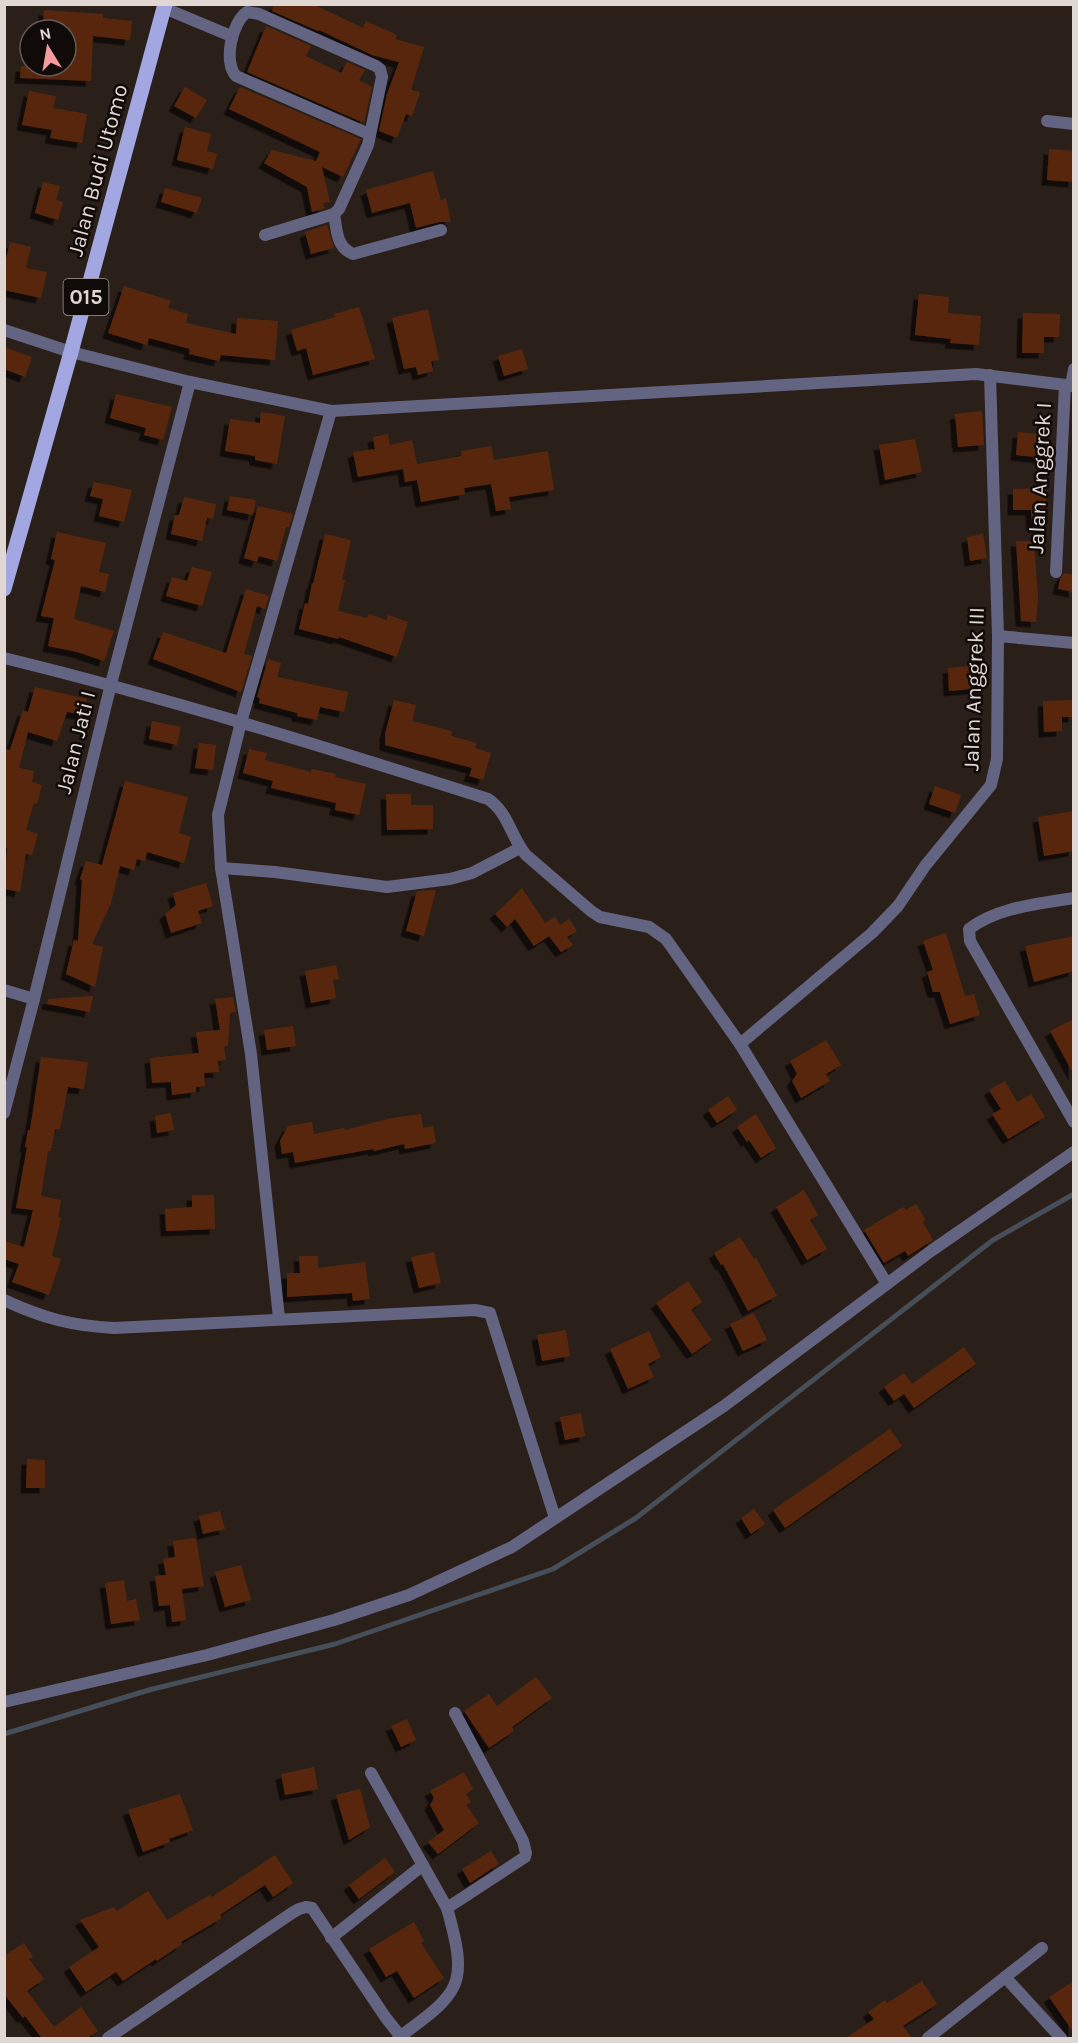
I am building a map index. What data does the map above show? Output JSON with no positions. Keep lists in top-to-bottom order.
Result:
{
  "streets": {
    "main road": ["Jalan Budi Utomo", "015"],
    "street": ["Jalan Anggrek I", "Jalan Anggrek III", "Jalan Jati I"]
  },
  "north": "top"
}
